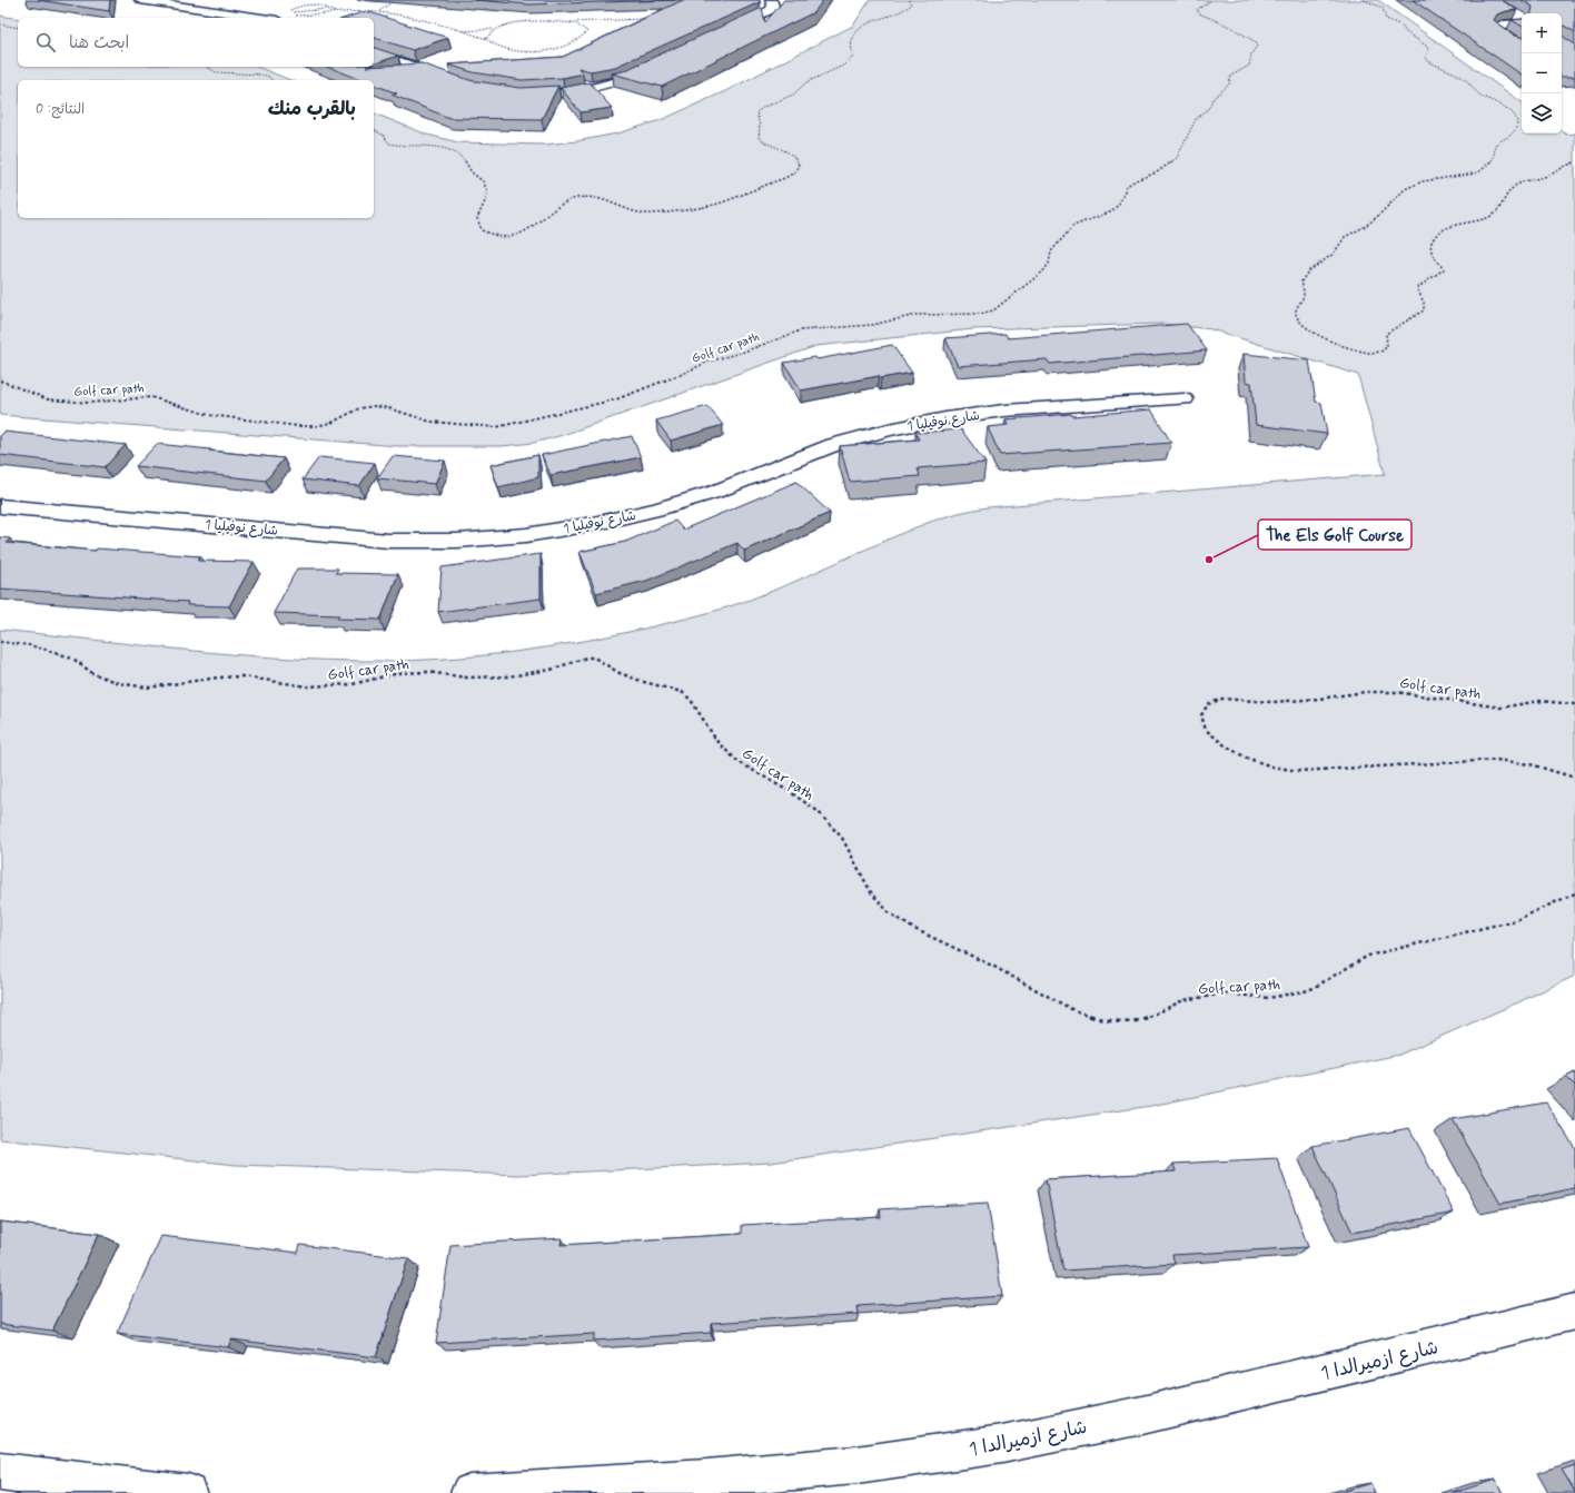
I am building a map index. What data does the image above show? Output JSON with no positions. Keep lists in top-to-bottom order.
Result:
{
  "streets": {
    "street": ["شارع نوفيليا 1", "شارع ازميرالدا 1"],
    "path": ["Golf car path"]
  },
  "places": ["The Els Golf Course"],
  "page": {
    "map_buttons": ["+", "−"],
    "search": "ابحث هنا",
    "heading": ["بالقرب منك", "النتائج: 0"]
  }
}
